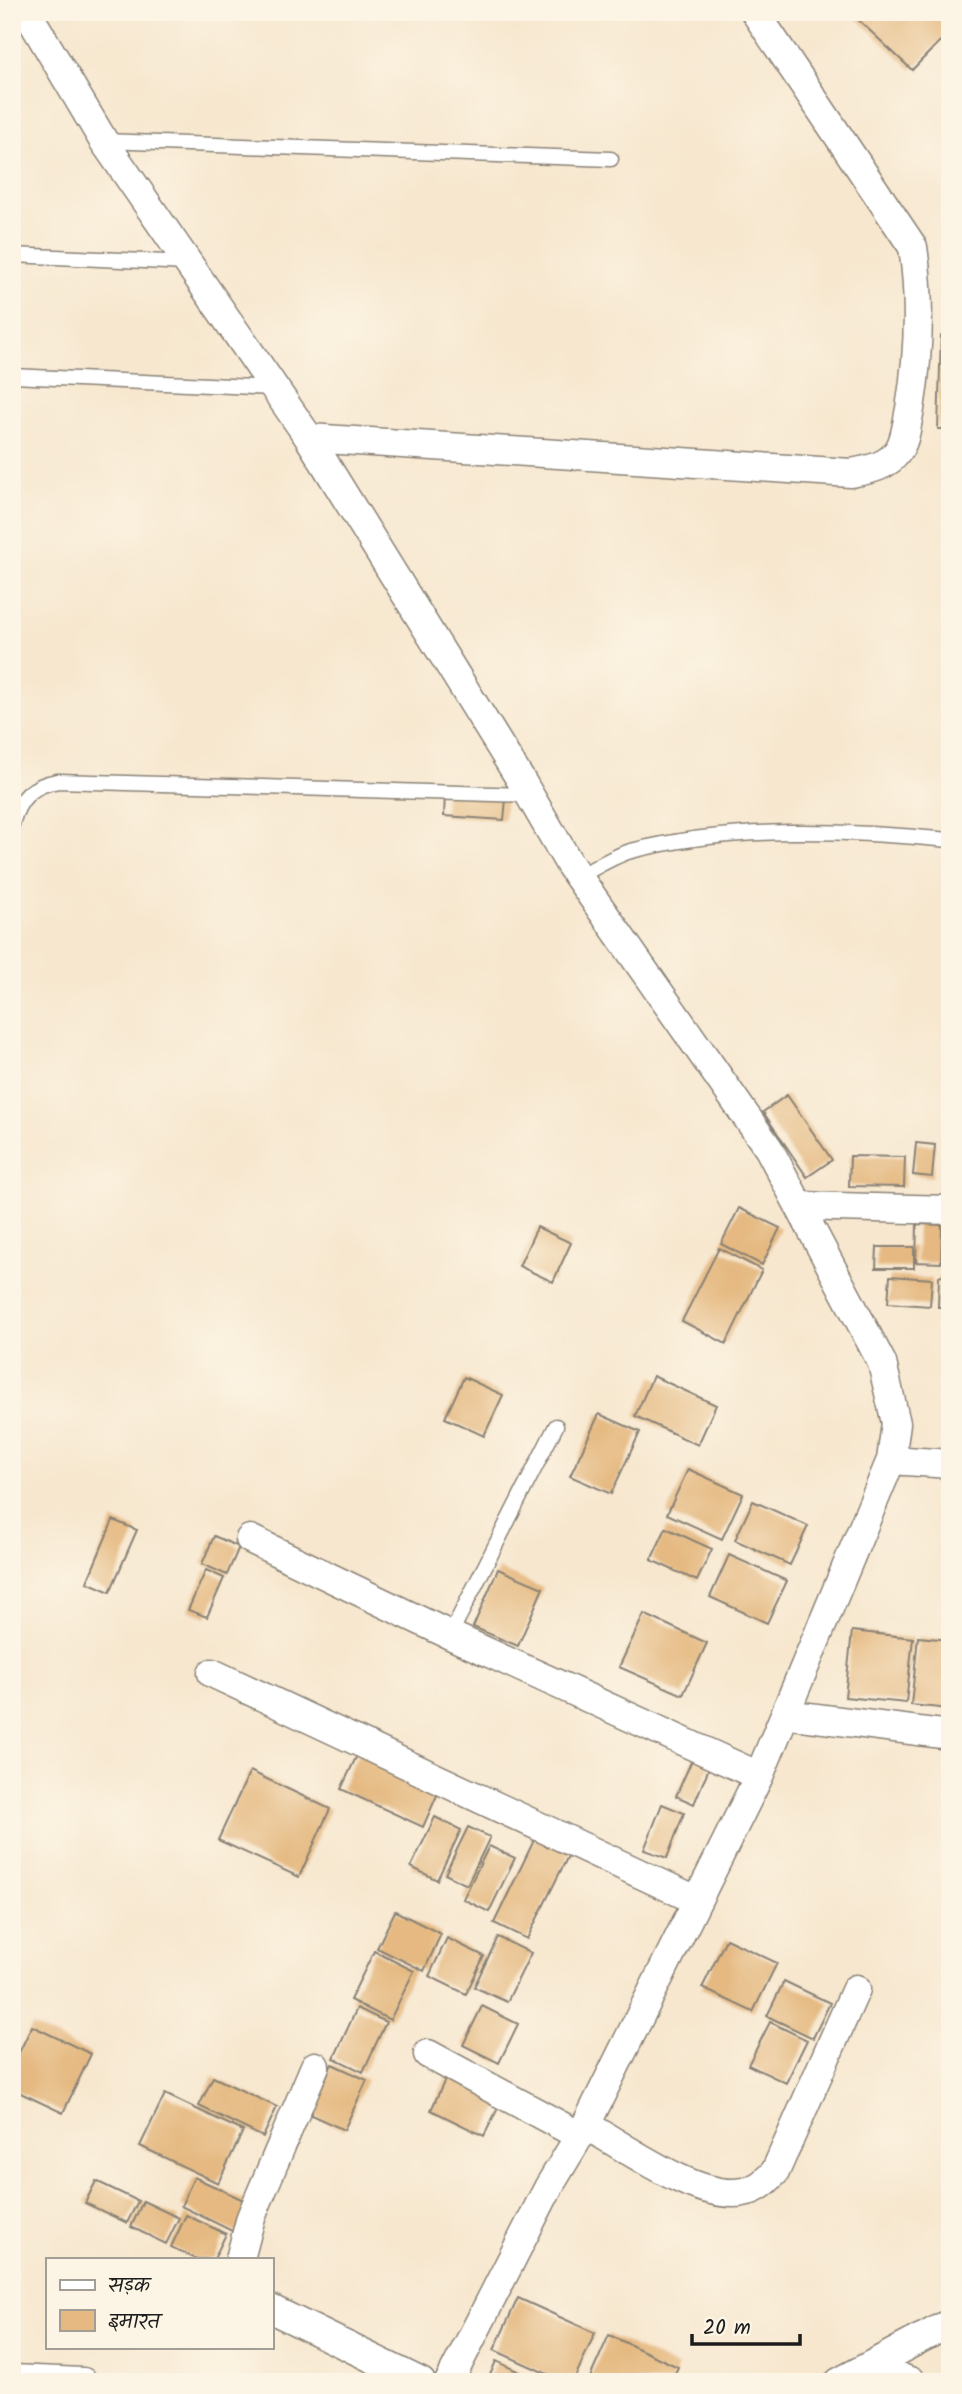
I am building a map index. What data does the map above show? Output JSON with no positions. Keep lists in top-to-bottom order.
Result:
{
  "legend": ["सड़क", "इमारत"],
  "scale_bar": "20 m"
}
